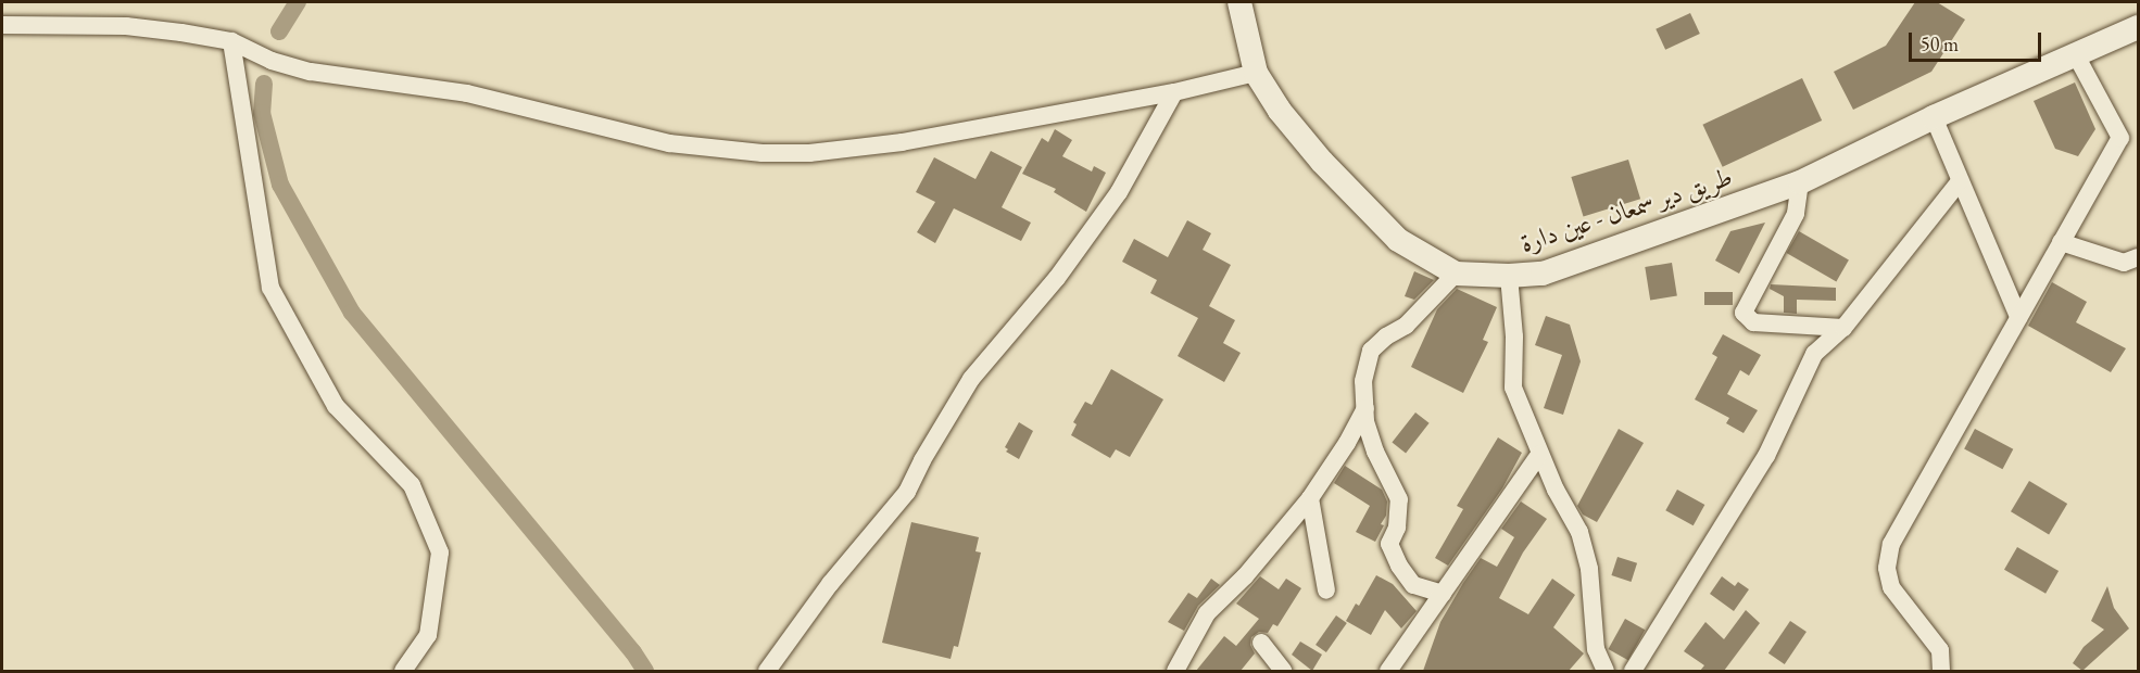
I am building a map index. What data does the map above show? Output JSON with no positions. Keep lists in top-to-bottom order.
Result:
{
  "streets": {
    "main road": ["طريق دير سمعان - عين دارة"]
  },
  "scale_bar": "50 m"
}
